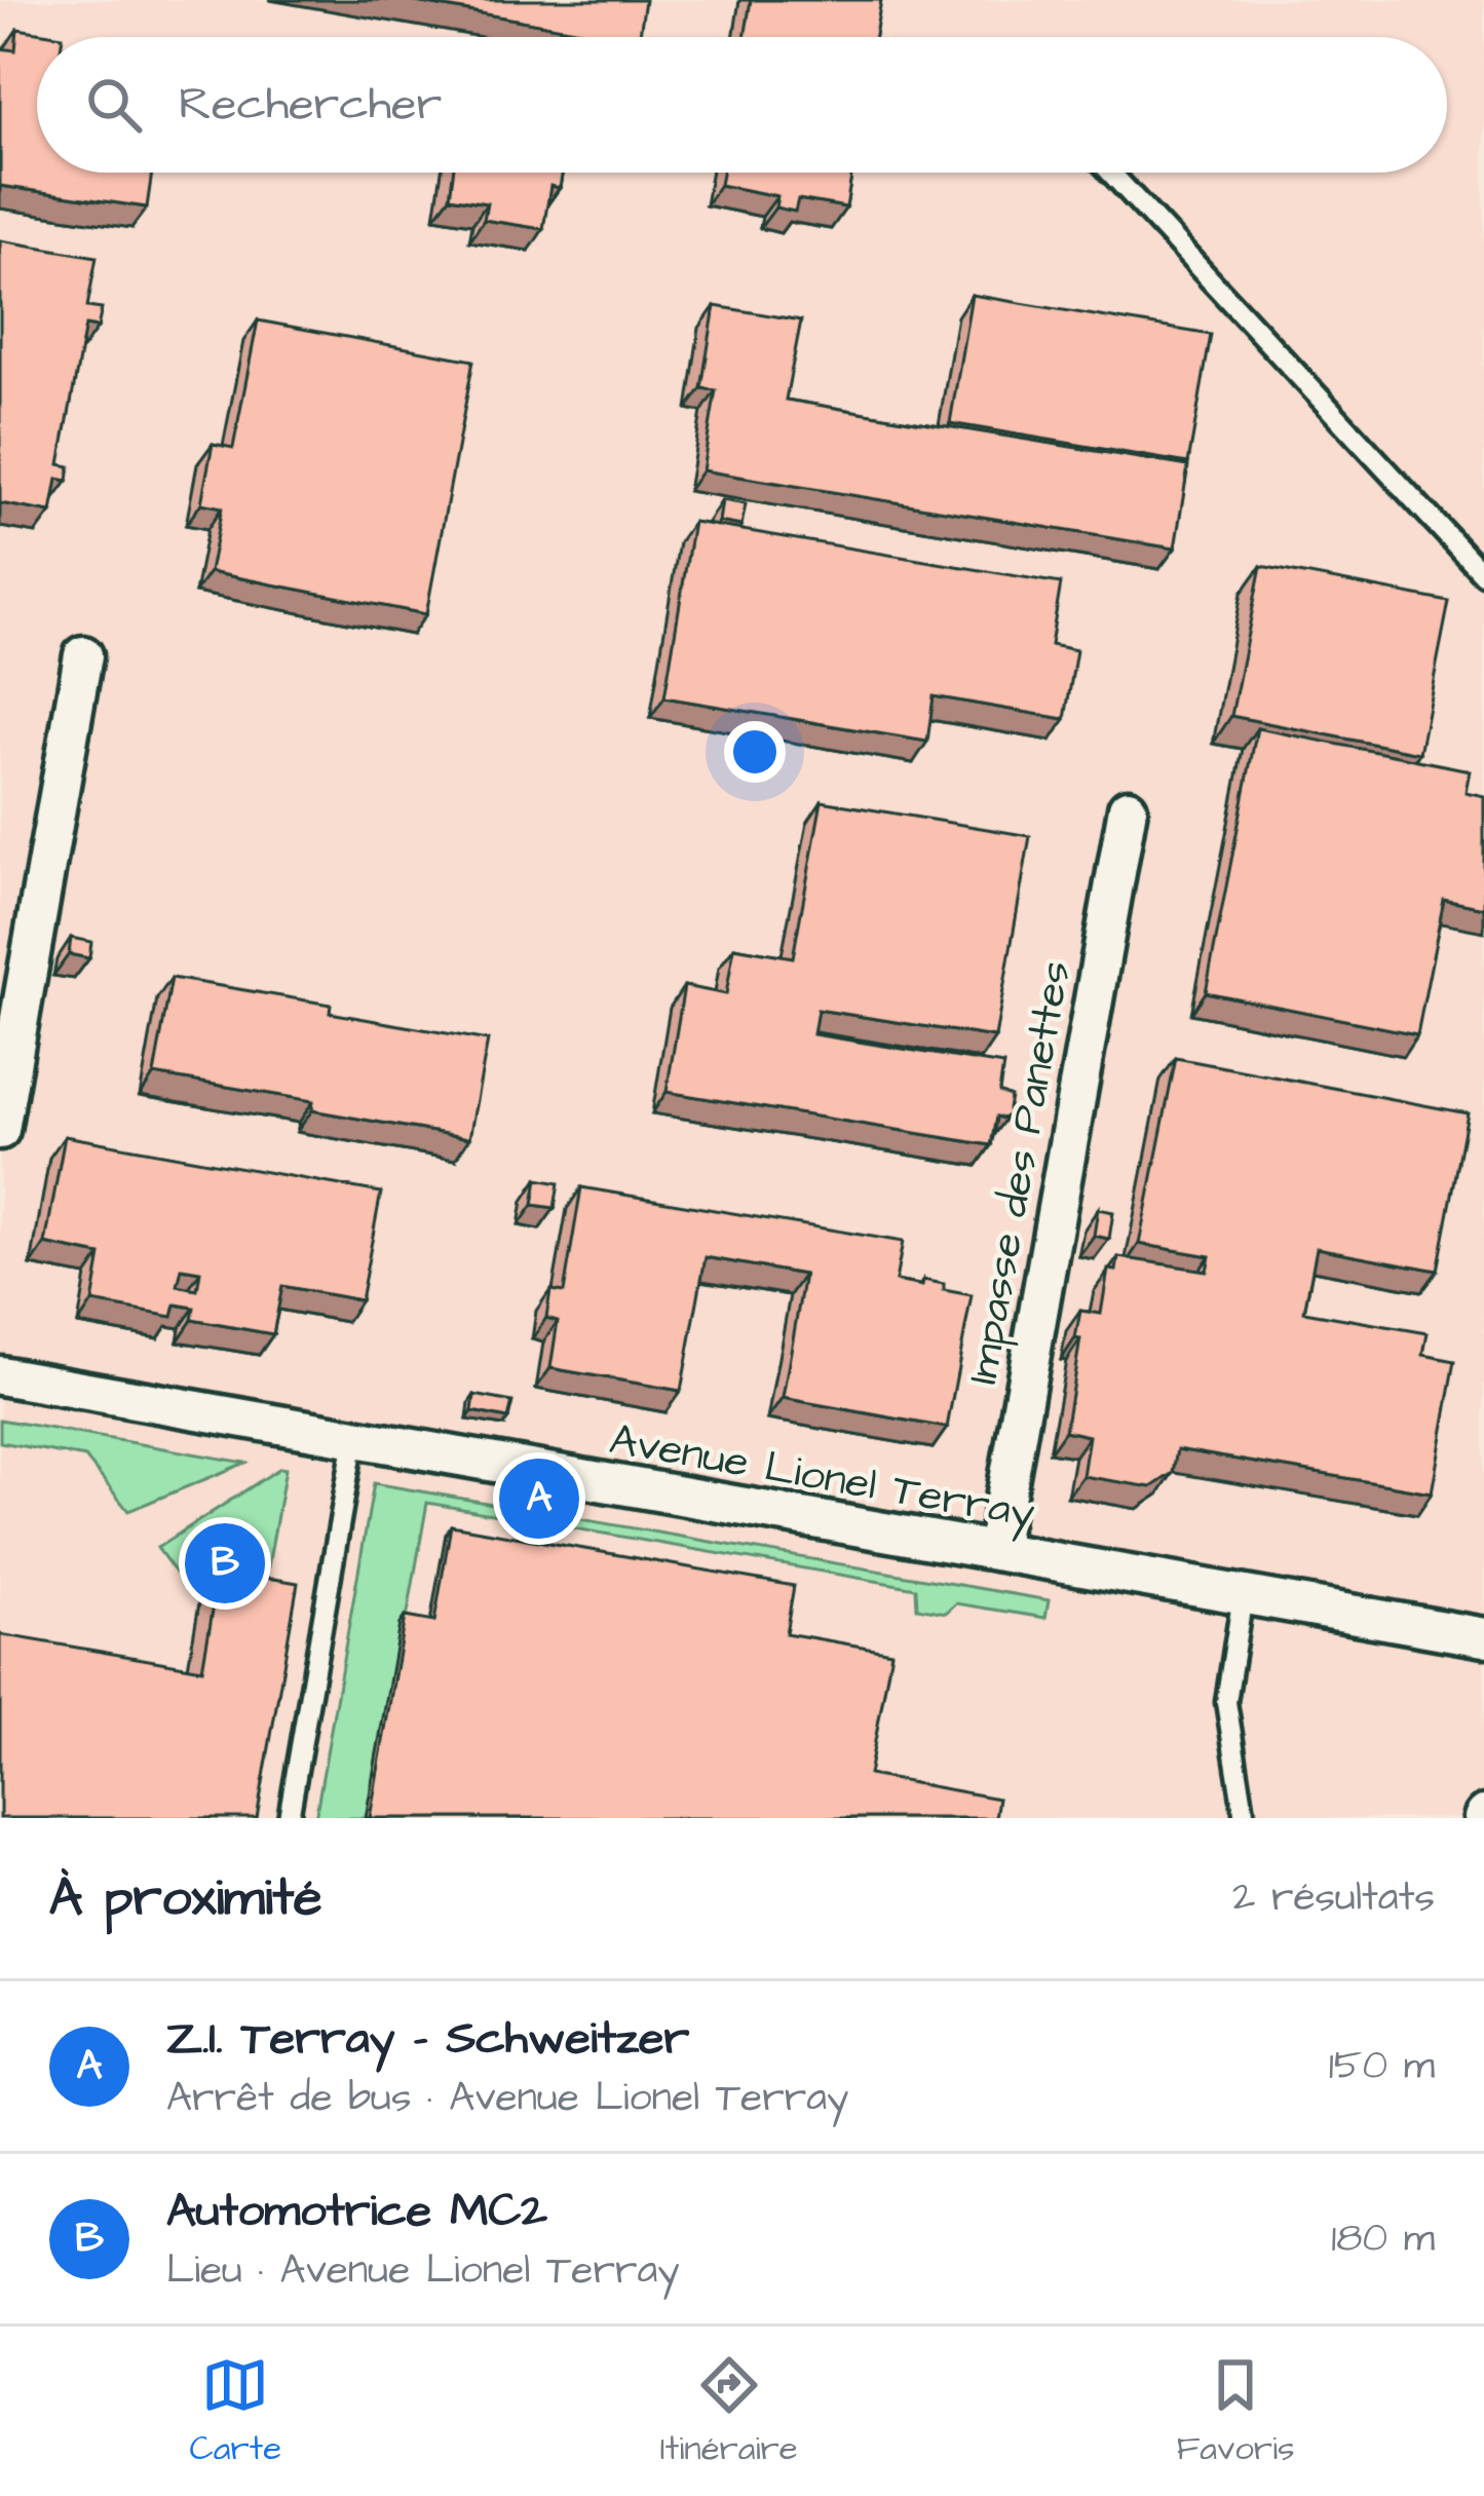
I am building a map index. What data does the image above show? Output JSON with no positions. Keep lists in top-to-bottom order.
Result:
{
  "streets": {
    "street": ["Impasse des Panettes", "Avenue Lionel Terray"]
  },
  "crossings": [
    ["Impasse des Panettes", "Avenue Lionel Terray"]
  ],
  "page": {
    "search": "Rechercher",
    "pins": ["A", "B"],
    "heading": ["À proximité", "2 résultats"],
    "list": [
      {
        "mark": "A",
        "name": "Z.I. Terray - Schweitzer",
        "note": "Arrêt de bus · Avenue Lionel Terray",
        "value": "150 m"
      },
      {
        "mark": "B",
        "name": "Automotrice MC2",
        "note": "Lieu · Avenue Lionel Terray",
        "value": "180 m"
      }
    ],
    "nav": ["Carte", "Itinéraire", "Favoris"]
  }
}
